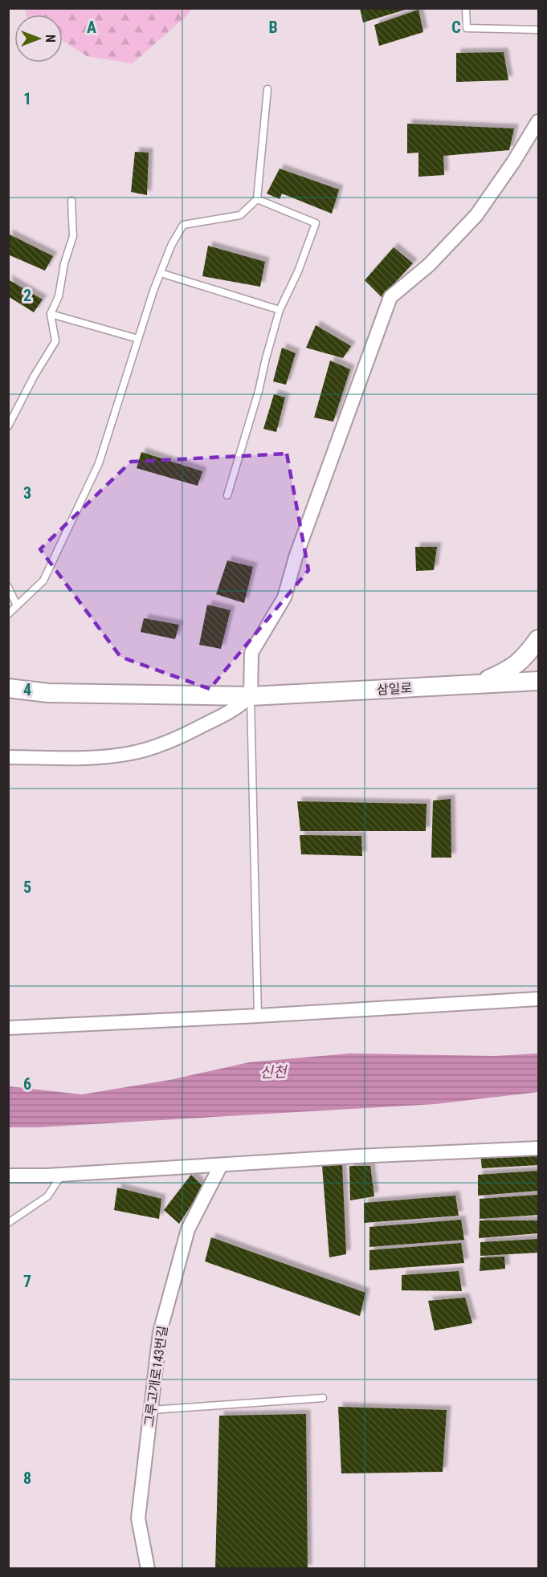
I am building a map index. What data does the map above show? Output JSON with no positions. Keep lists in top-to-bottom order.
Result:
{
  "streets": {
    "main road": ["삼일로"],
    "street": ["그루고개로143번길"]
  },
  "water": ["신천"],
  "north": "right",
  "grid": {
    "columns": ["A", "B", "C"],
    "rows": [
      "1",
      "2",
      "3",
      "4",
      "5",
      "6",
      "7",
      "8"
    ]
  }
}
